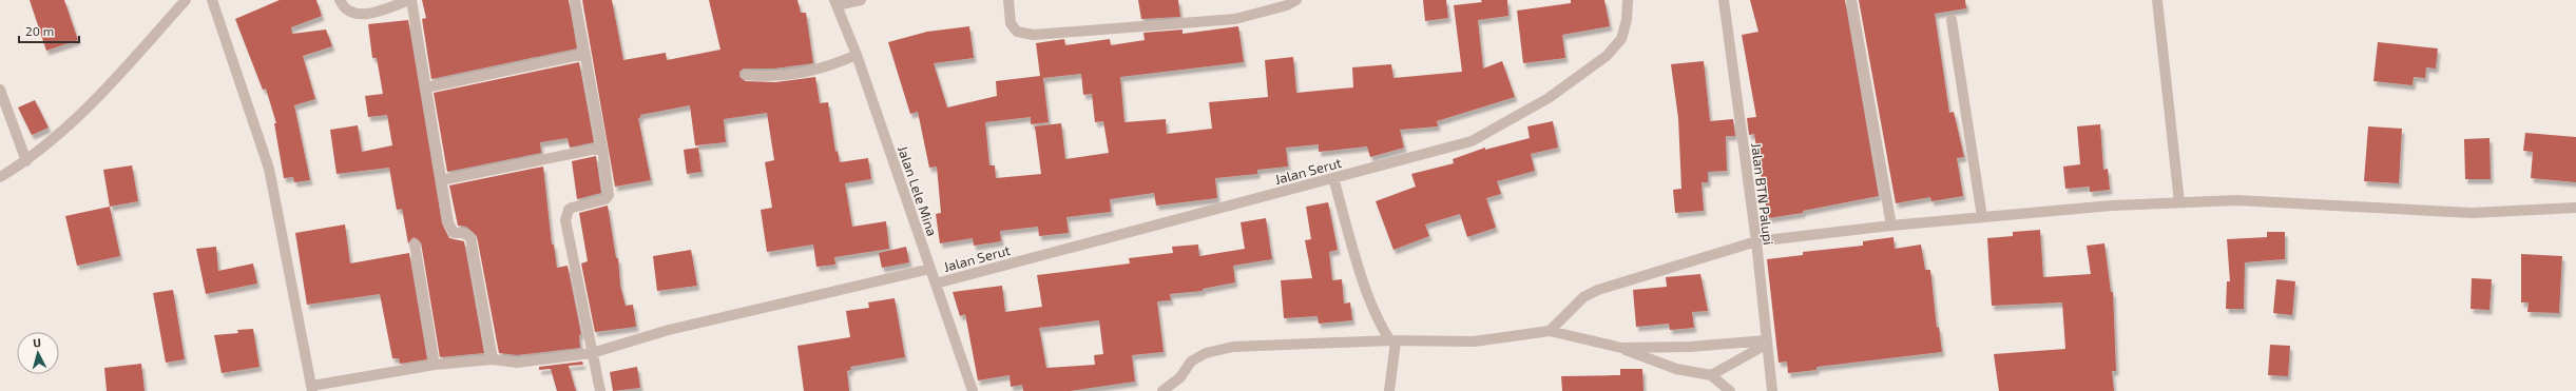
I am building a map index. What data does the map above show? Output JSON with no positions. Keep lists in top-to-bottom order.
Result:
{
  "streets": {
    "street": ["Jalan Serut", "Jalan Lele Mina", "Jalan BTN Palupi"]
  },
  "crossings": [
    ["Jalan Serut", "Jalan Lele Mina"]
  ],
  "scale_bar": "20 m",
  "north": "top"
}
